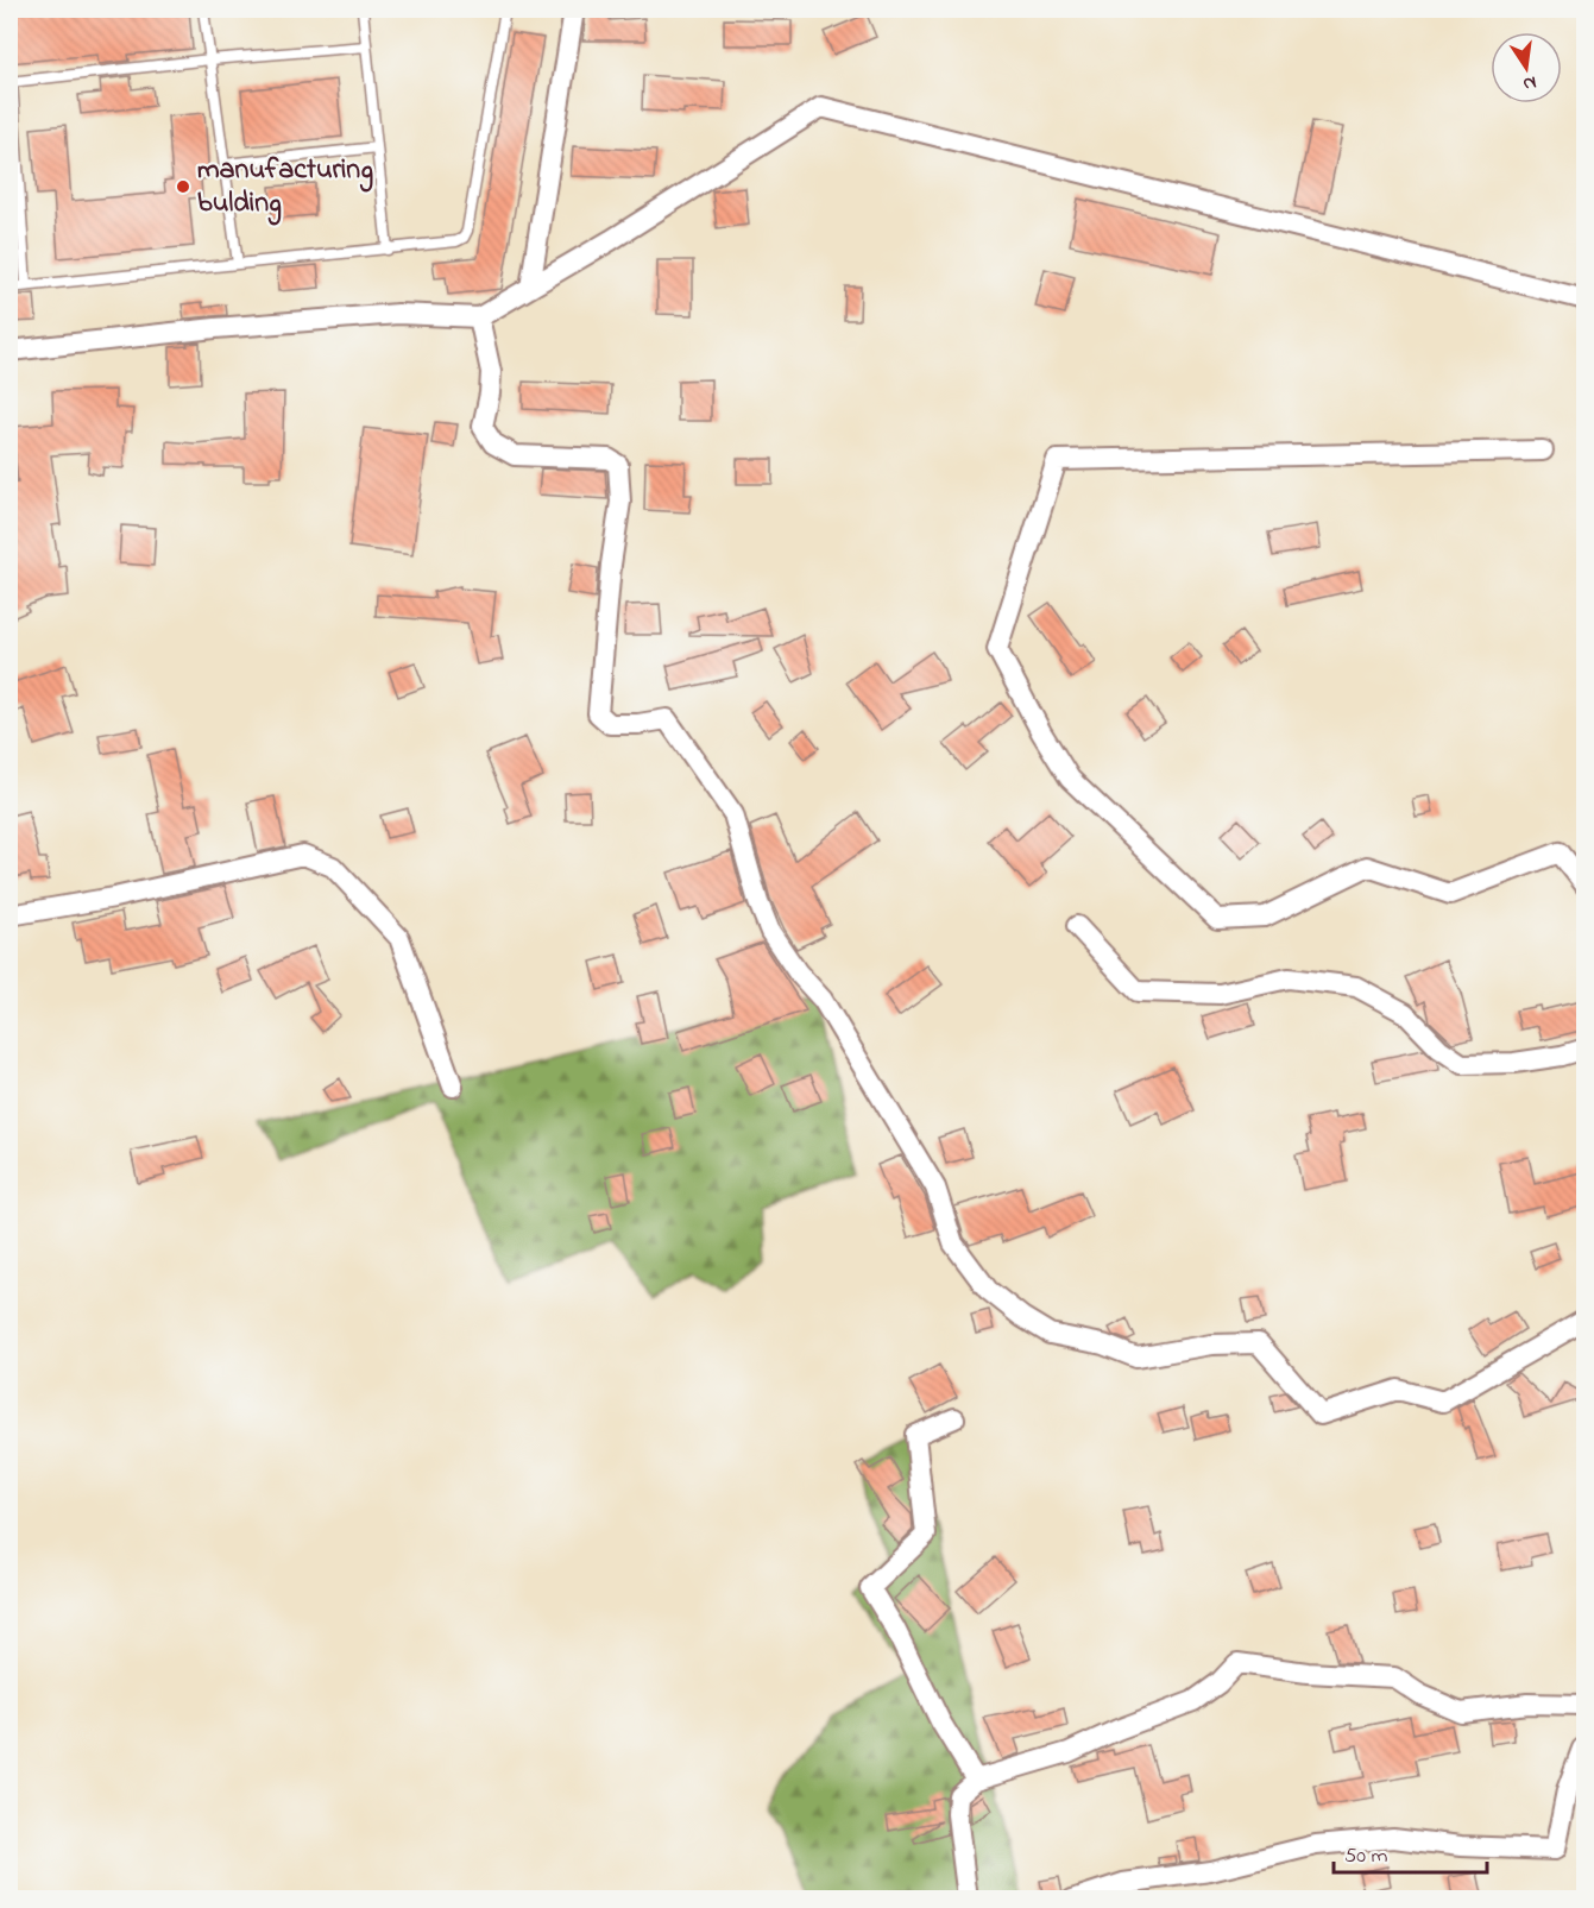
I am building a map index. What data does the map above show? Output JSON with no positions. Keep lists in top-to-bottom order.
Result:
{
  "places": ["manufacturing bulding"],
  "scale_bar": "50 m",
  "north": "bottom"
}
